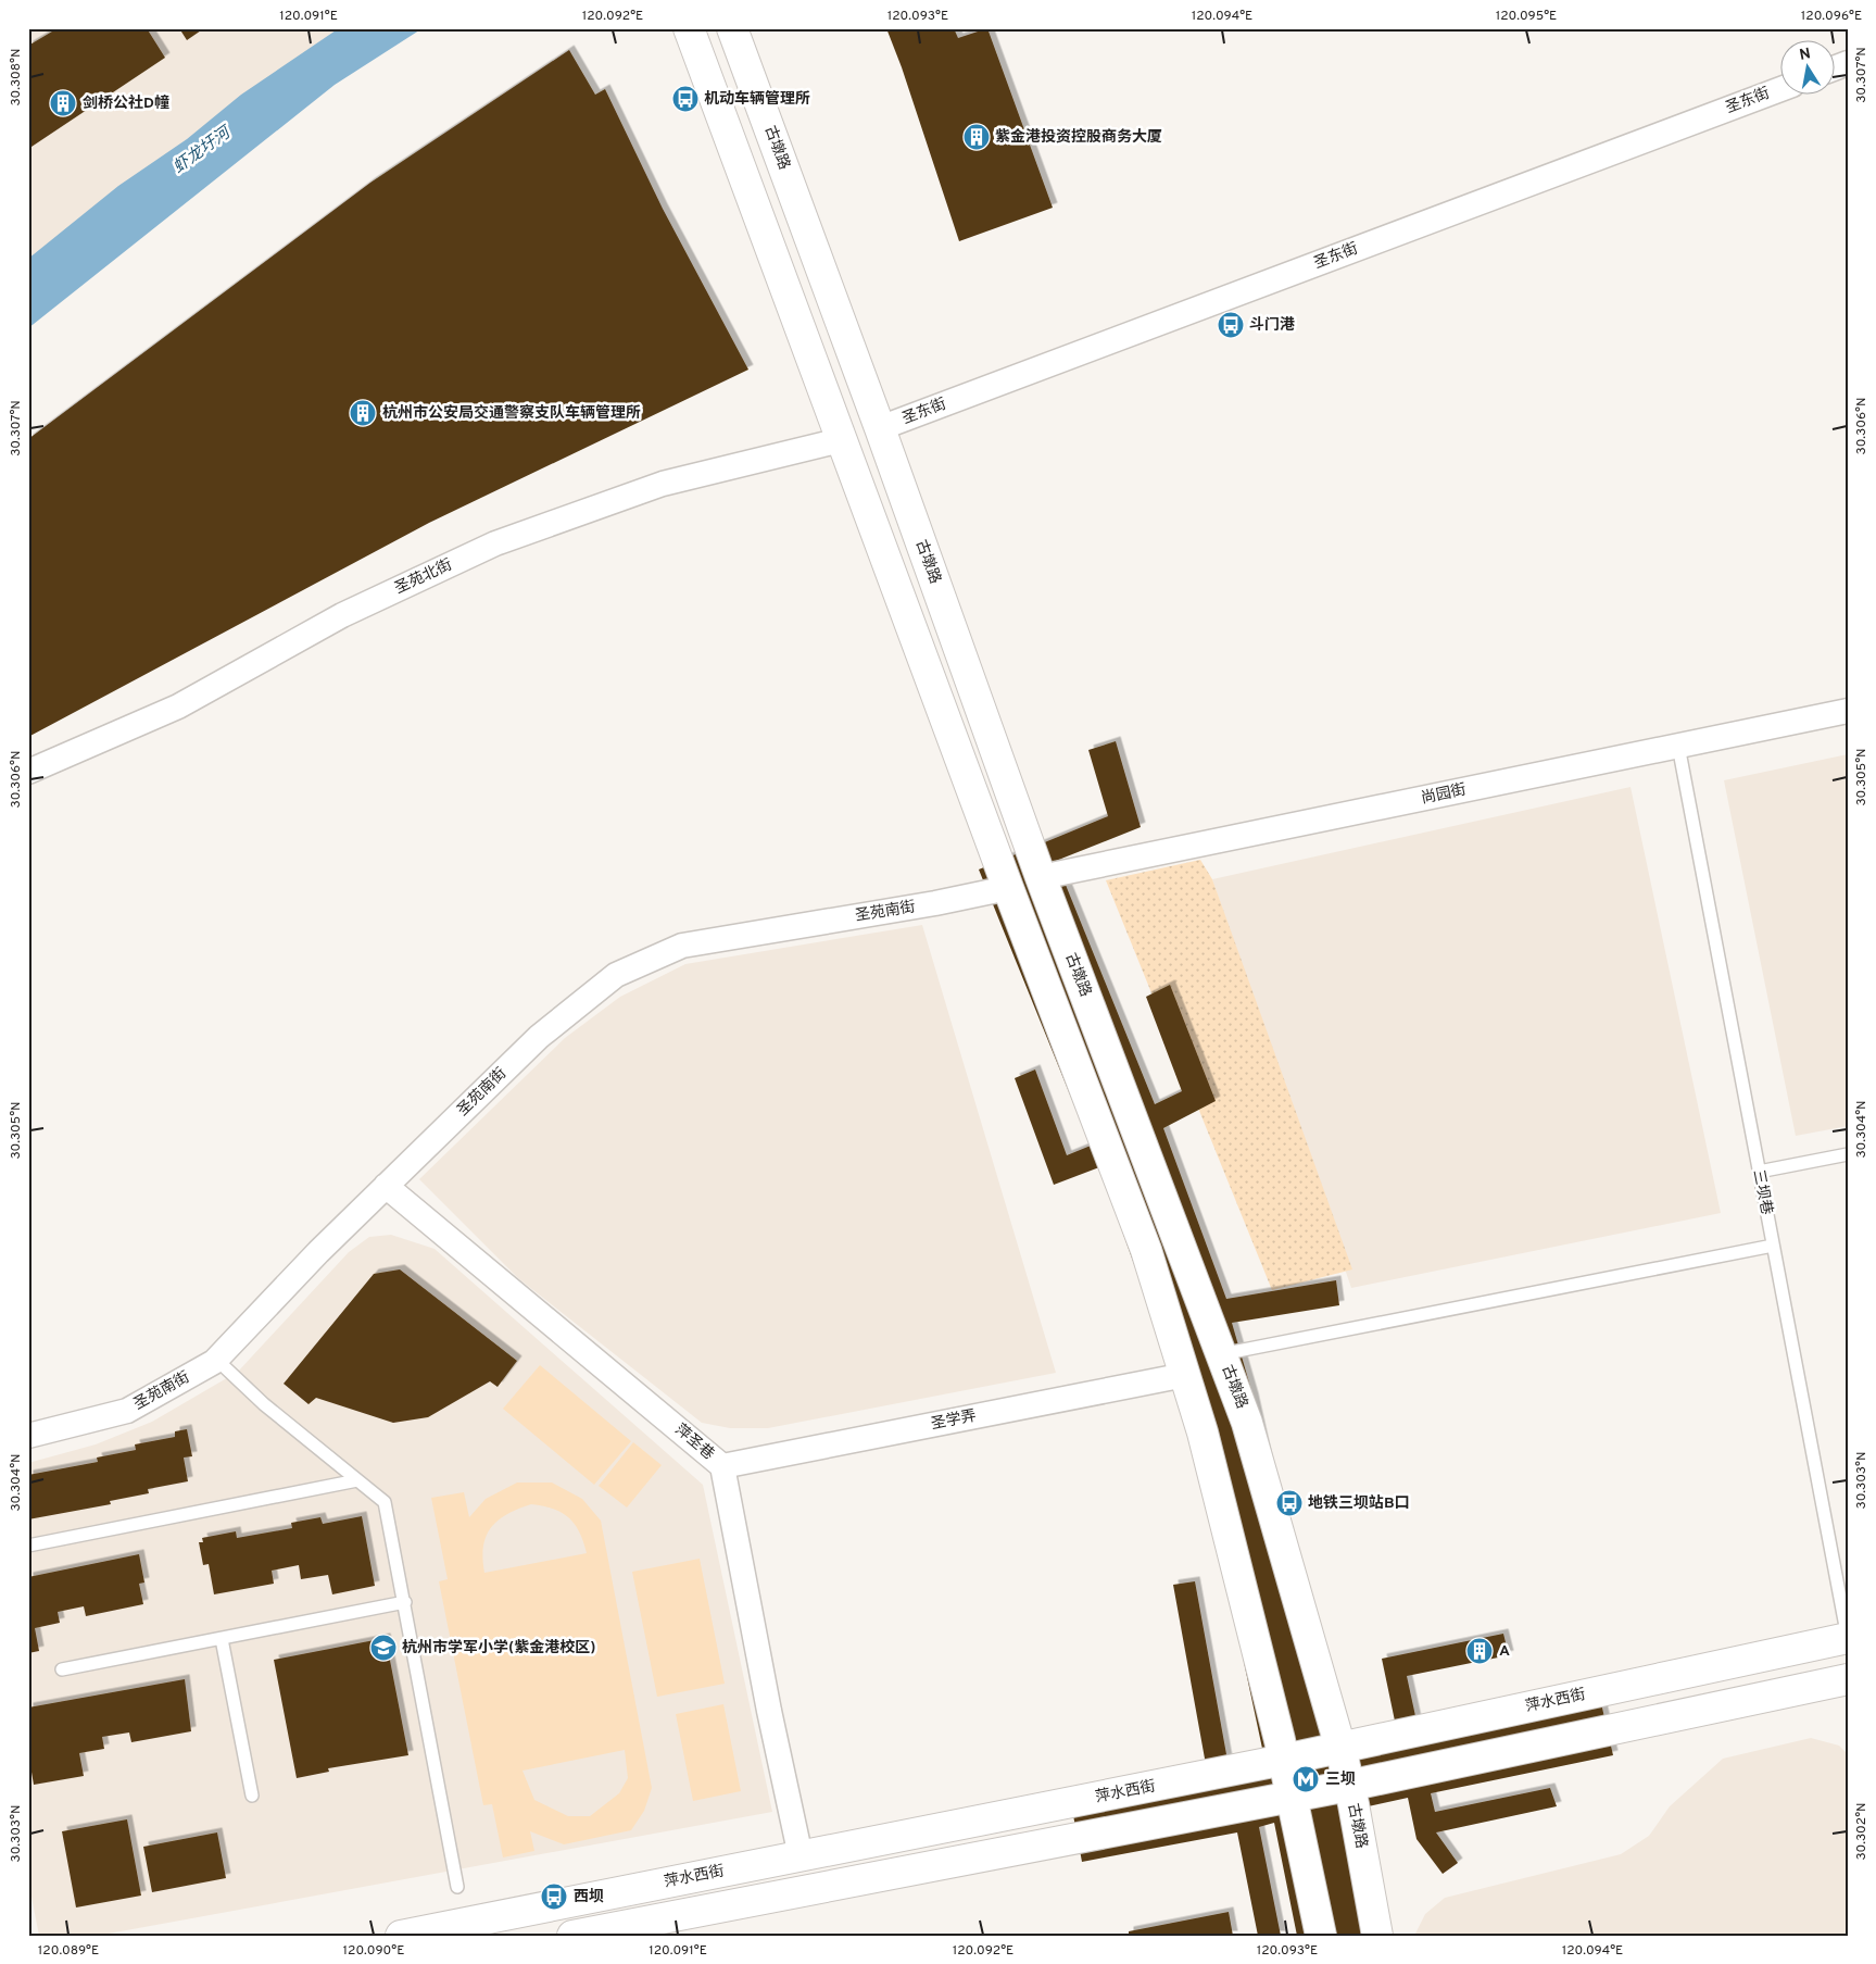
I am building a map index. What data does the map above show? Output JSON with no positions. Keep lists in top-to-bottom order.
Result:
{
  "streets": {
    "main road": ["古墩路", "萍水西街"],
    "street": [
      "圣东街",
      "圣苑北街",
      "尚园街",
      "圣苑南街",
      "圣学弄",
      "萍圣巷"
    ],
    "lane": ["三坝巷"]
  },
  "crossings": [
    ["圣东街", "古墩路"],
    ["古墩路", "尚园街"],
    ["古墩路", "萍水西街"],
    ["尚园街", "三坝巷"],
    ["圣苑南街", "萍圣巷"],
    ["三坝巷", "萍水西街"],
    ["圣学弄", "萍圣巷"],
    ["萍圣巷", "萍水西街"]
  ],
  "water": ["虾龙圩河"],
  "places": {
    "bus stop": [
      "机动车辆管理所",
      "斗门港",
      "地铁三坝站B口",
      "西坝"
    ],
    "building": [
      "剑桥公社D幢",
      "紫金港投资控股·商务大厦",
      "杭州市公安局交通警察支队车辆管理所",
      "A"
    ],
    "school or university": ["杭州市学军小学(紫金港校区)"],
    "metro station": ["三坝"]
  },
  "north": "top",
  "coordinates": [
    "120.091°E",
    "120.092°E",
    "120.093°E",
    "120.094°E",
    "120.095°E",
    "120.096°E",
    "30.307°N",
    "30.308°N",
    "30.306°N",
    "30.305°N",
    "30.304°N",
    "30.303°N",
    "30.302°N",
    "120.089°E",
    "120.090°E"
  ]
}
